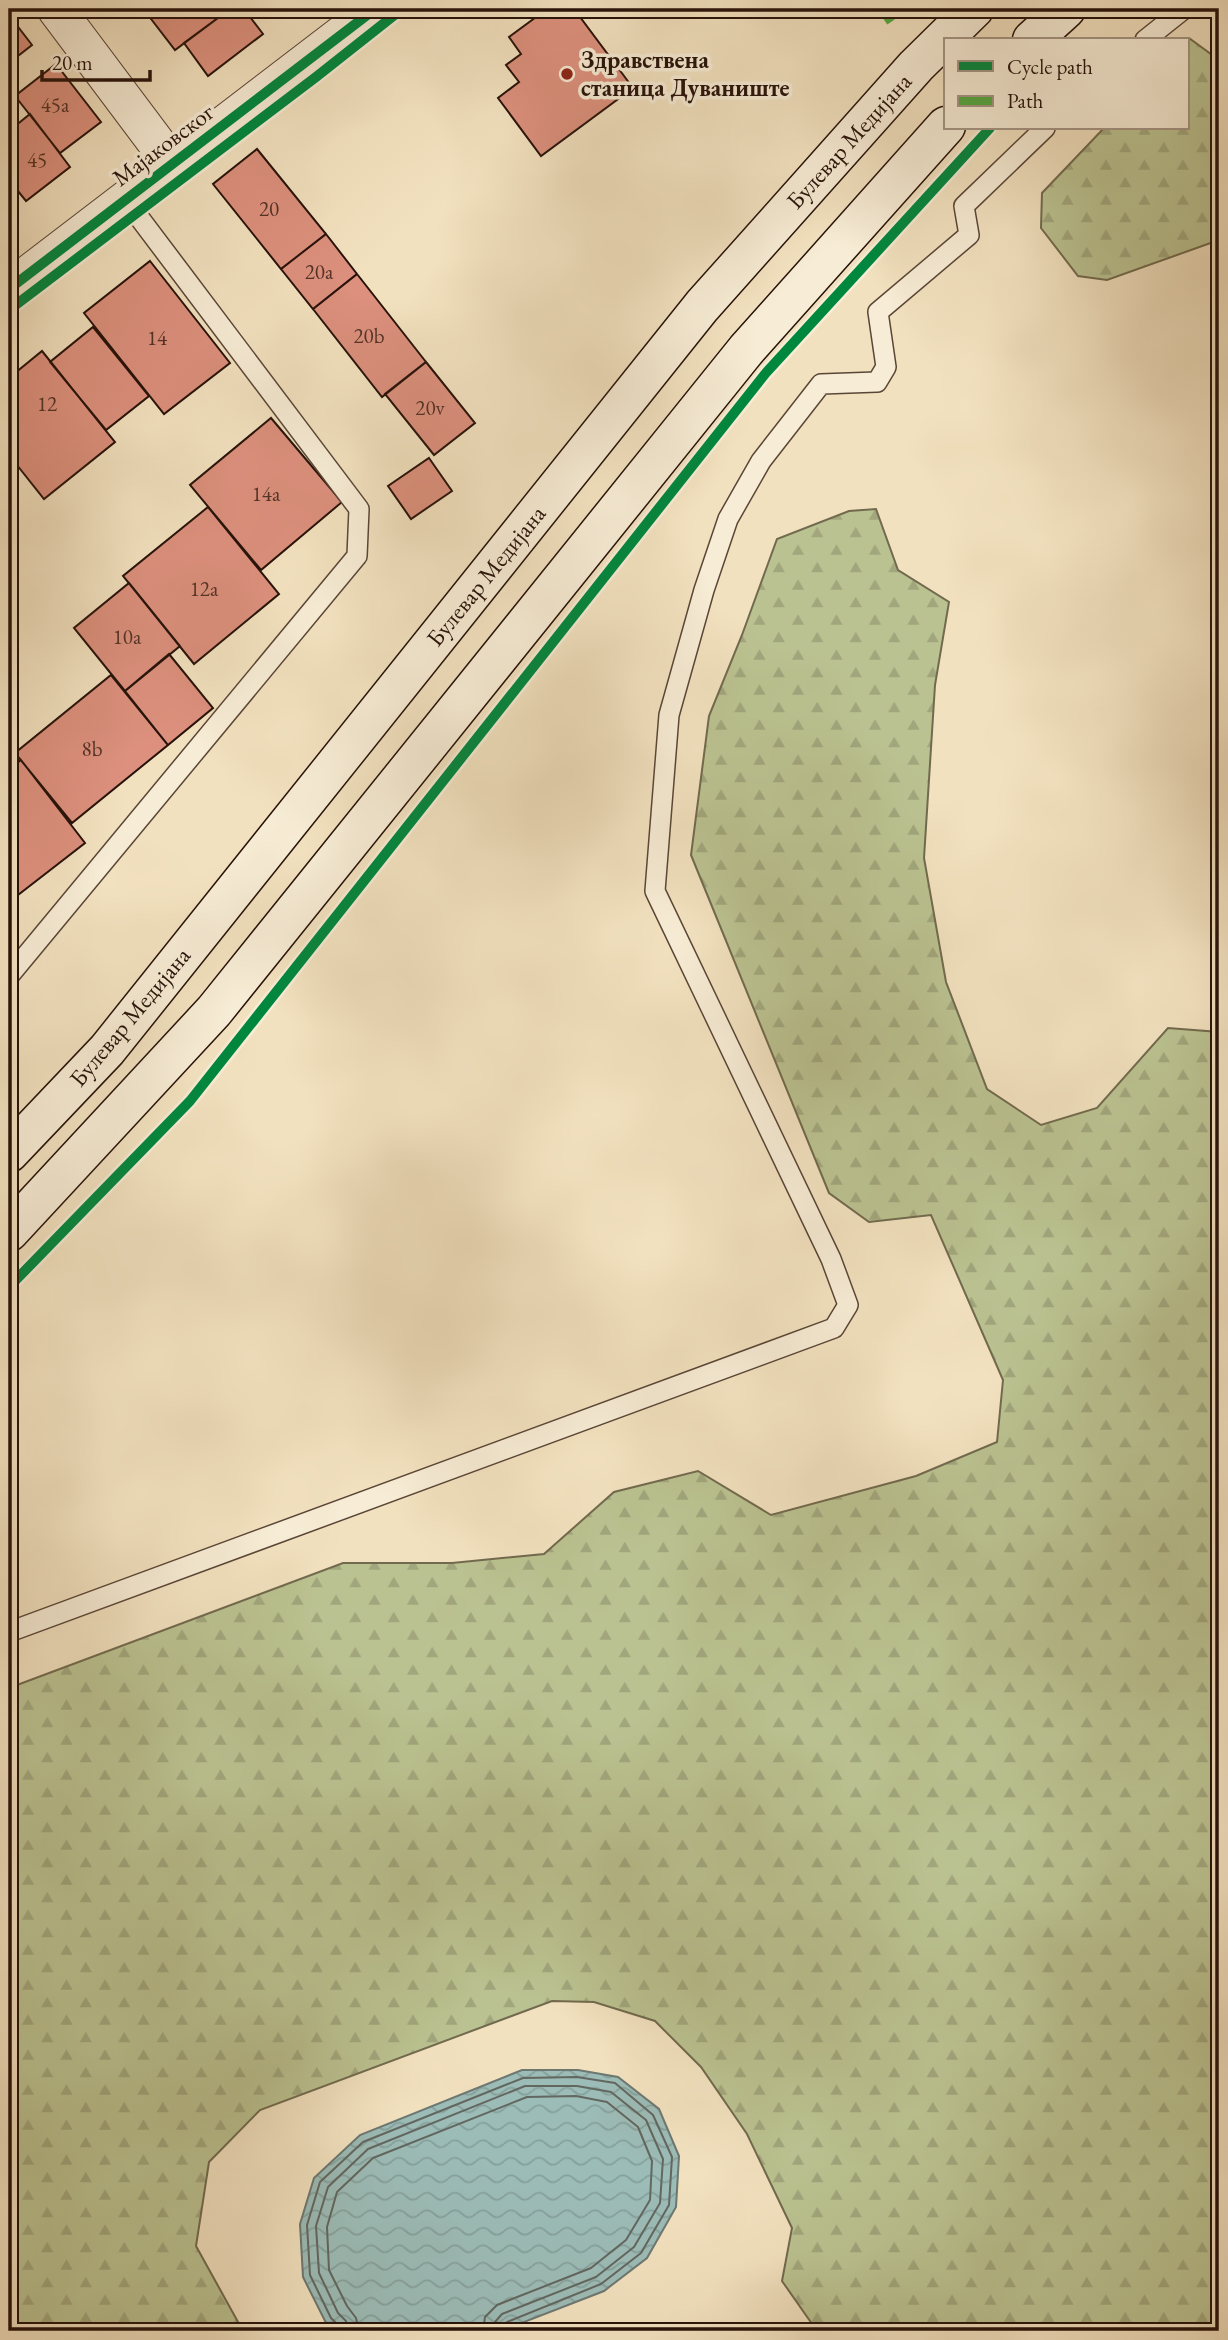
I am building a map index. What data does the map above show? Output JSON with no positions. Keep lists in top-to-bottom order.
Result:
{
  "streets": {
    "main road": ["Булевар Медијана"],
    "street": ["Мајаковског"]
  },
  "places": ["Здравствена станица Дуваниште"],
  "house_numbers": [
    "45a",
    "45",
    "20",
    "20a",
    "20b",
    "14",
    "12",
    "20v",
    "14a",
    "12a",
    "10a",
    "8b"
  ],
  "legend": ["Cycle path", "Path"],
  "scale_bar": "20 m"
}
